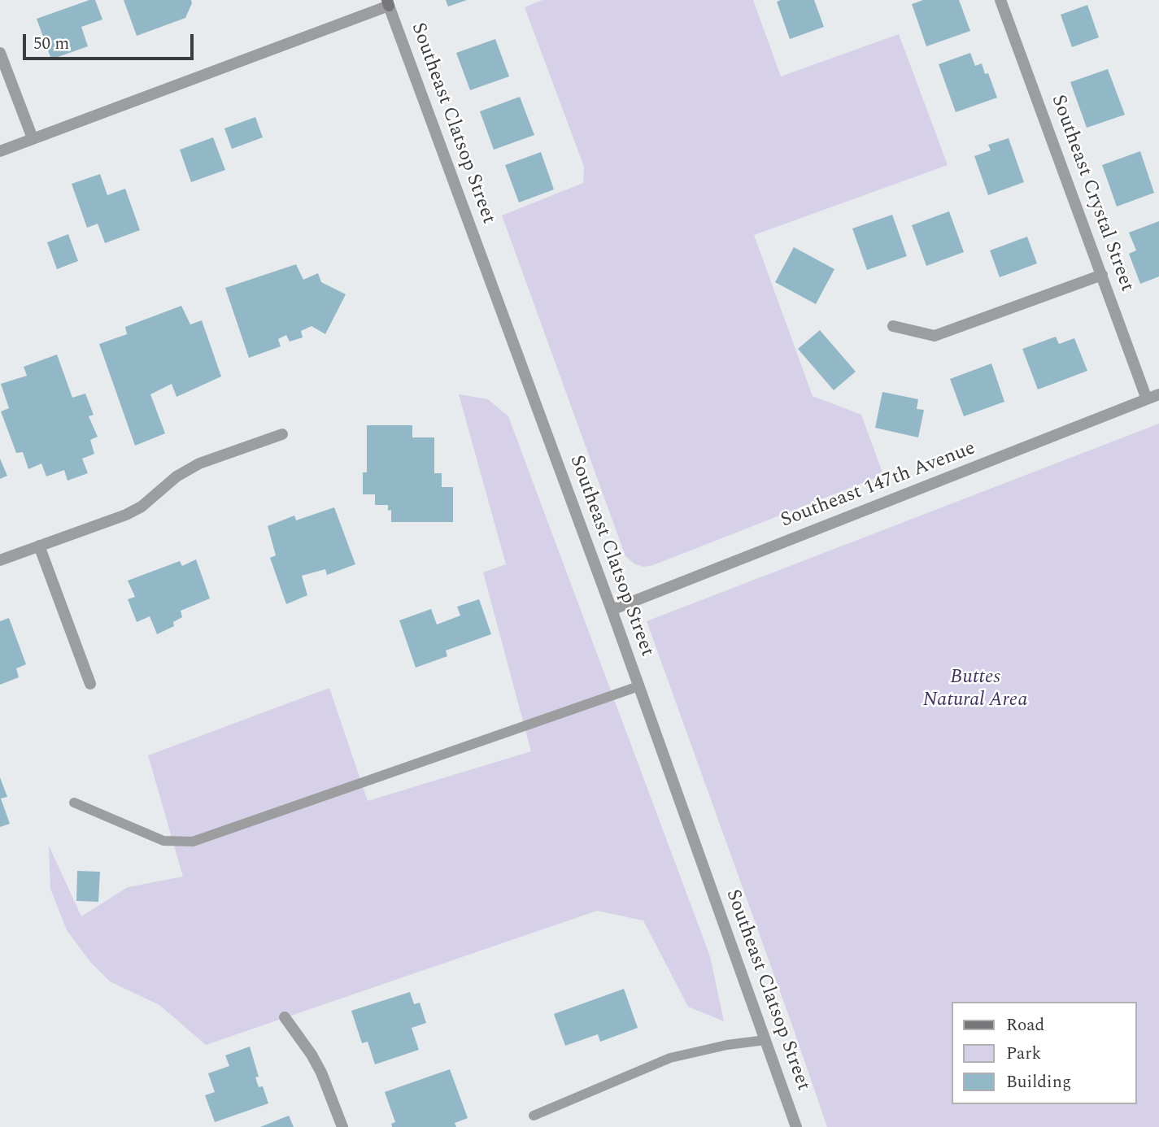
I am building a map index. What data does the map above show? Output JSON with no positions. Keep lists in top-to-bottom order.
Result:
{
  "streets": {
    "street": ["Southeast Clatsop Street", "Southeast Crystal Street", "Southeast 147th Avenue"]
  },
  "crossings": [
    ["Southeast Clatsop Street", "Southeast 147th Avenue"],
    ["Southeast Crystal Street", "Southeast 147th Avenue"]
  ],
  "parks": ["Buttes Natural Area"],
  "legend": ["Road", "Park", "Building"],
  "scale_bar": "50 m"
}
